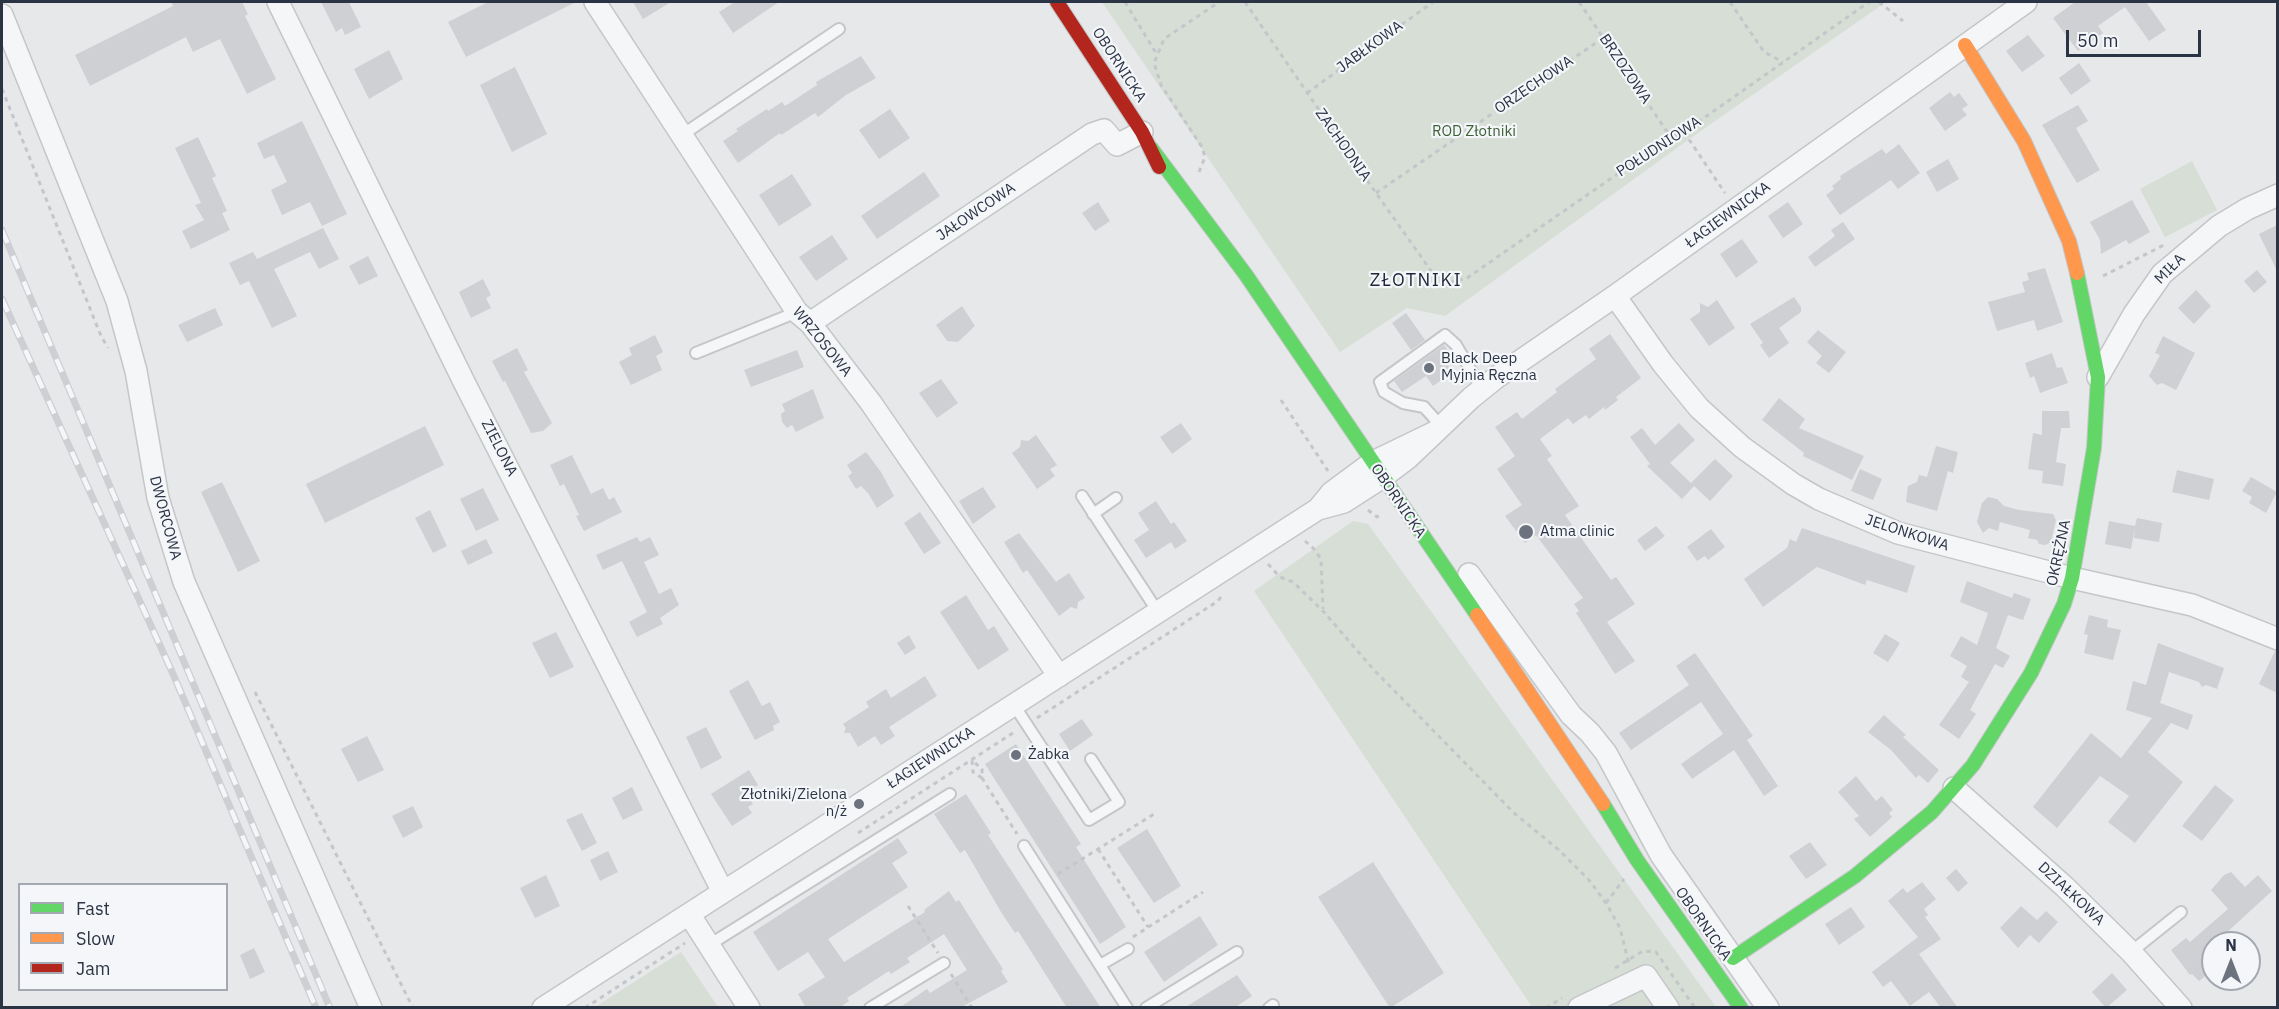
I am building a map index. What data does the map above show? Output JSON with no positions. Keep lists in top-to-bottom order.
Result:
{
  "streets": {
    "main road": ["OBORNICKA", "OKRĘŻNA"],
    "street": [
      "JAŁOWCOWA",
      "ŁAGIEWNICKA",
      "MIŁA",
      "WRZOSOWA",
      "ZIELONA",
      "DWORCOWA",
      "JELONKOWA",
      "DZIAŁKOWA"
    ],
    "path": [
      "JABŁKOWA",
      "BRZOZOWA",
      "ORZECHOWA",
      "ZACHODNIA",
      "POŁUDNIOWA"
    ]
  },
  "crossings": [
    ["JABŁKOWA", "ZACHODNIA"],
    ["OBORNICKA", "JAŁOWCOWA"],
    ["OBORNICKA", "ŁAGIEWNICKA"],
    ["BRZOZOWA", "ORZECHOWA"],
    ["BRZOZOWA", "POŁUDNIOWA"],
    ["ORZECHOWA", "ZACHODNIA"],
    ["ZACHODNIA", "POŁUDNIOWA"],
    ["JAŁOWCOWA", "WRZOSOWA"],
    ["ŁAGIEWNICKA", "WRZOSOWA"],
    ["ŁAGIEWNICKA", "ZIELONA"],
    ["ŁAGIEWNICKA", "JELONKOWA"],
    ["ŁAGIEWNICKA", "OKRĘŻNA"],
    ["MIŁA", "OKRĘŻNA"],
    ["JELONKOWA", "OKRĘŻNA"],
    ["OKRĘŻNA", "DZIAŁKOWA"]
  ],
  "districts": ["ZŁOTNIKI"],
  "parks": ["ROD Złotniki"],
  "places": [
    "Black Deep Myjnia Ręczna",
    "Atma clinic",
    "Żabka",
    "Złotniki/Zielona n/ż"
  ],
  "legend": ["Fast", "Slow", "Jam"],
  "scale_bar": "50 m",
  "north": "top"
}
